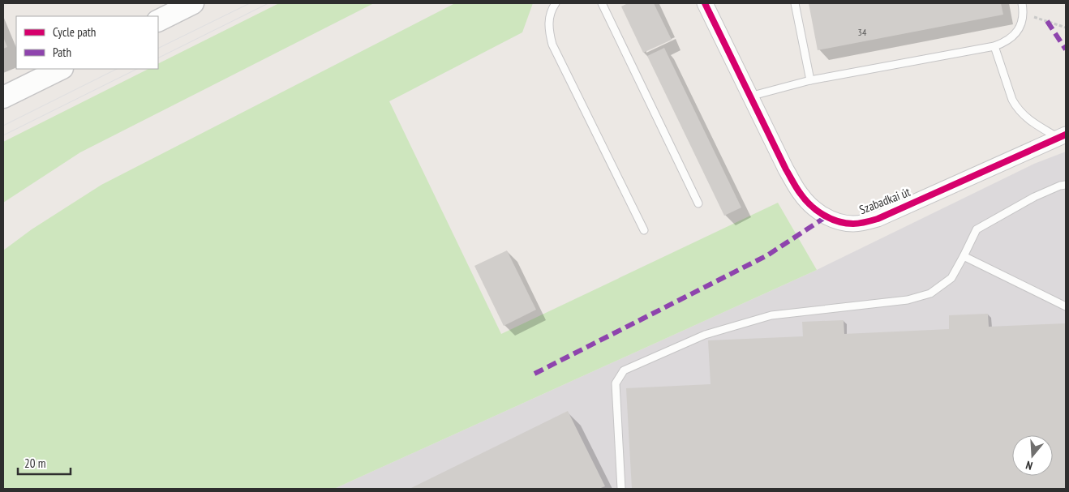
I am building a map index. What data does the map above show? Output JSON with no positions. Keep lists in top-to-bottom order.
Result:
{
  "streets": {
    "street": ["Szabadkai út"]
  },
  "house_numbers": ["34"],
  "legend": ["Cycle path", "Path"],
  "scale_bar": "20 m",
  "north": "bottom"
}
